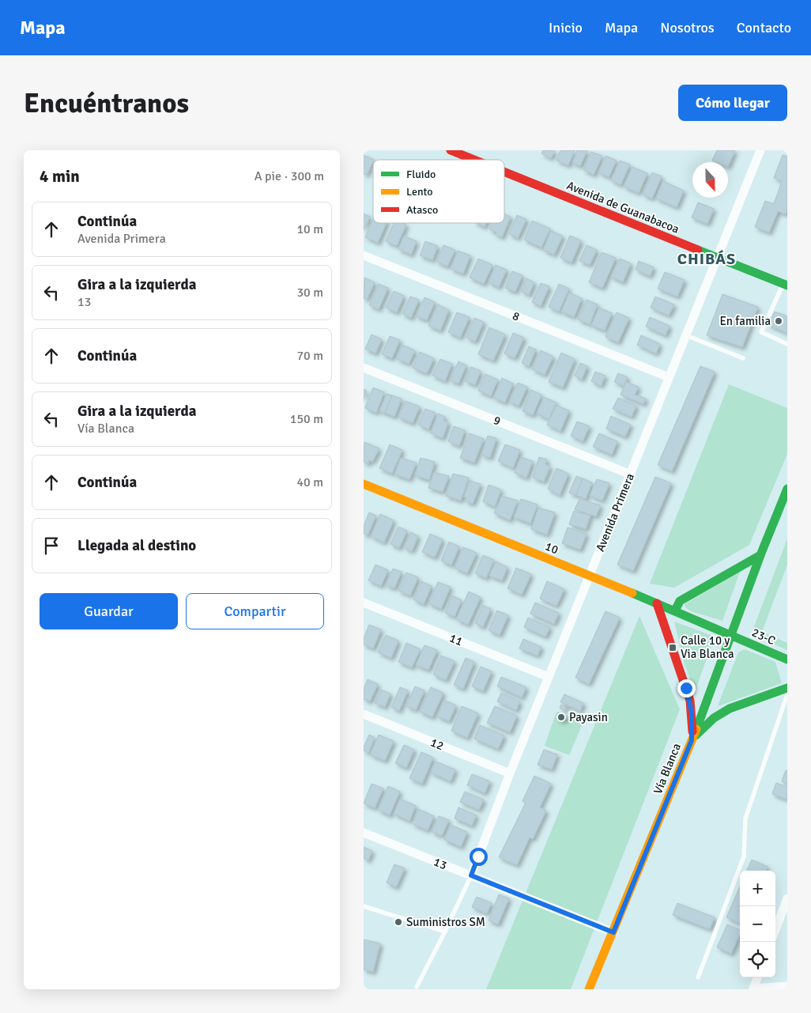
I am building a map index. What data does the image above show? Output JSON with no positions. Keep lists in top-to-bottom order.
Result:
{
  "streets": {
    "main road": [
      "Avenida de Guanabacoa",
      "10",
      "23-C",
      "Vía Blanca"
    ],
    "street": [
      "8",
      "9",
      "Avenida Primera",
      "11",
      "12",
      "13"
    ]
  },
  "crossings": [
    ["Avenida de Guanabacoa", "Avenida Primera"],
    ["8", "Avenida Primera"],
    ["9", "Avenida Primera"],
    ["Avenida Primera", "10"],
    ["Avenida Primera", "11"],
    ["Avenida Primera", "12"],
    ["Avenida Primera", "13"],
    ["10", "23-C"],
    ["10", "Vía Blanca"],
    ["23-C", "Vía Blanca"],
    ["Vía Blanca", "13"]
  ],
  "districts": ["CHIBÁS"],
  "places": {
    "other": ["En familia", "Payasin", "Suministros SM"],
    "transit": ["Calle 10 y Via Blanca"]
  },
  "legend": ["Fluido", "Lento", "Atasco"],
  "north": "bottom",
  "page": {
    "header": "Mapa",
    "nav": [
      "Inicio",
      "Mapa",
      "Nosotros",
      "Contacto"
    ],
    "buttons": [
      "Cómo llegar",
      ["Guardar", "Compartir"]
    ],
    "title": "Encuéntranos",
    "heading": ["4 min", "A pie · 300 m"],
    "list": [
      ["Continúa", "Avenida Primera", "10 m"],
      ["Gira a la izquierda", "13", "30 m"],
      ["Continúa", "70 m"],
      ["Gira a la izquierda", "Vía Blanca", "150 m"],
      ["Continúa", "40 m"],
      "Llegada al destino"
    ],
    "map_buttons": ["+", "−"]
  }
}
